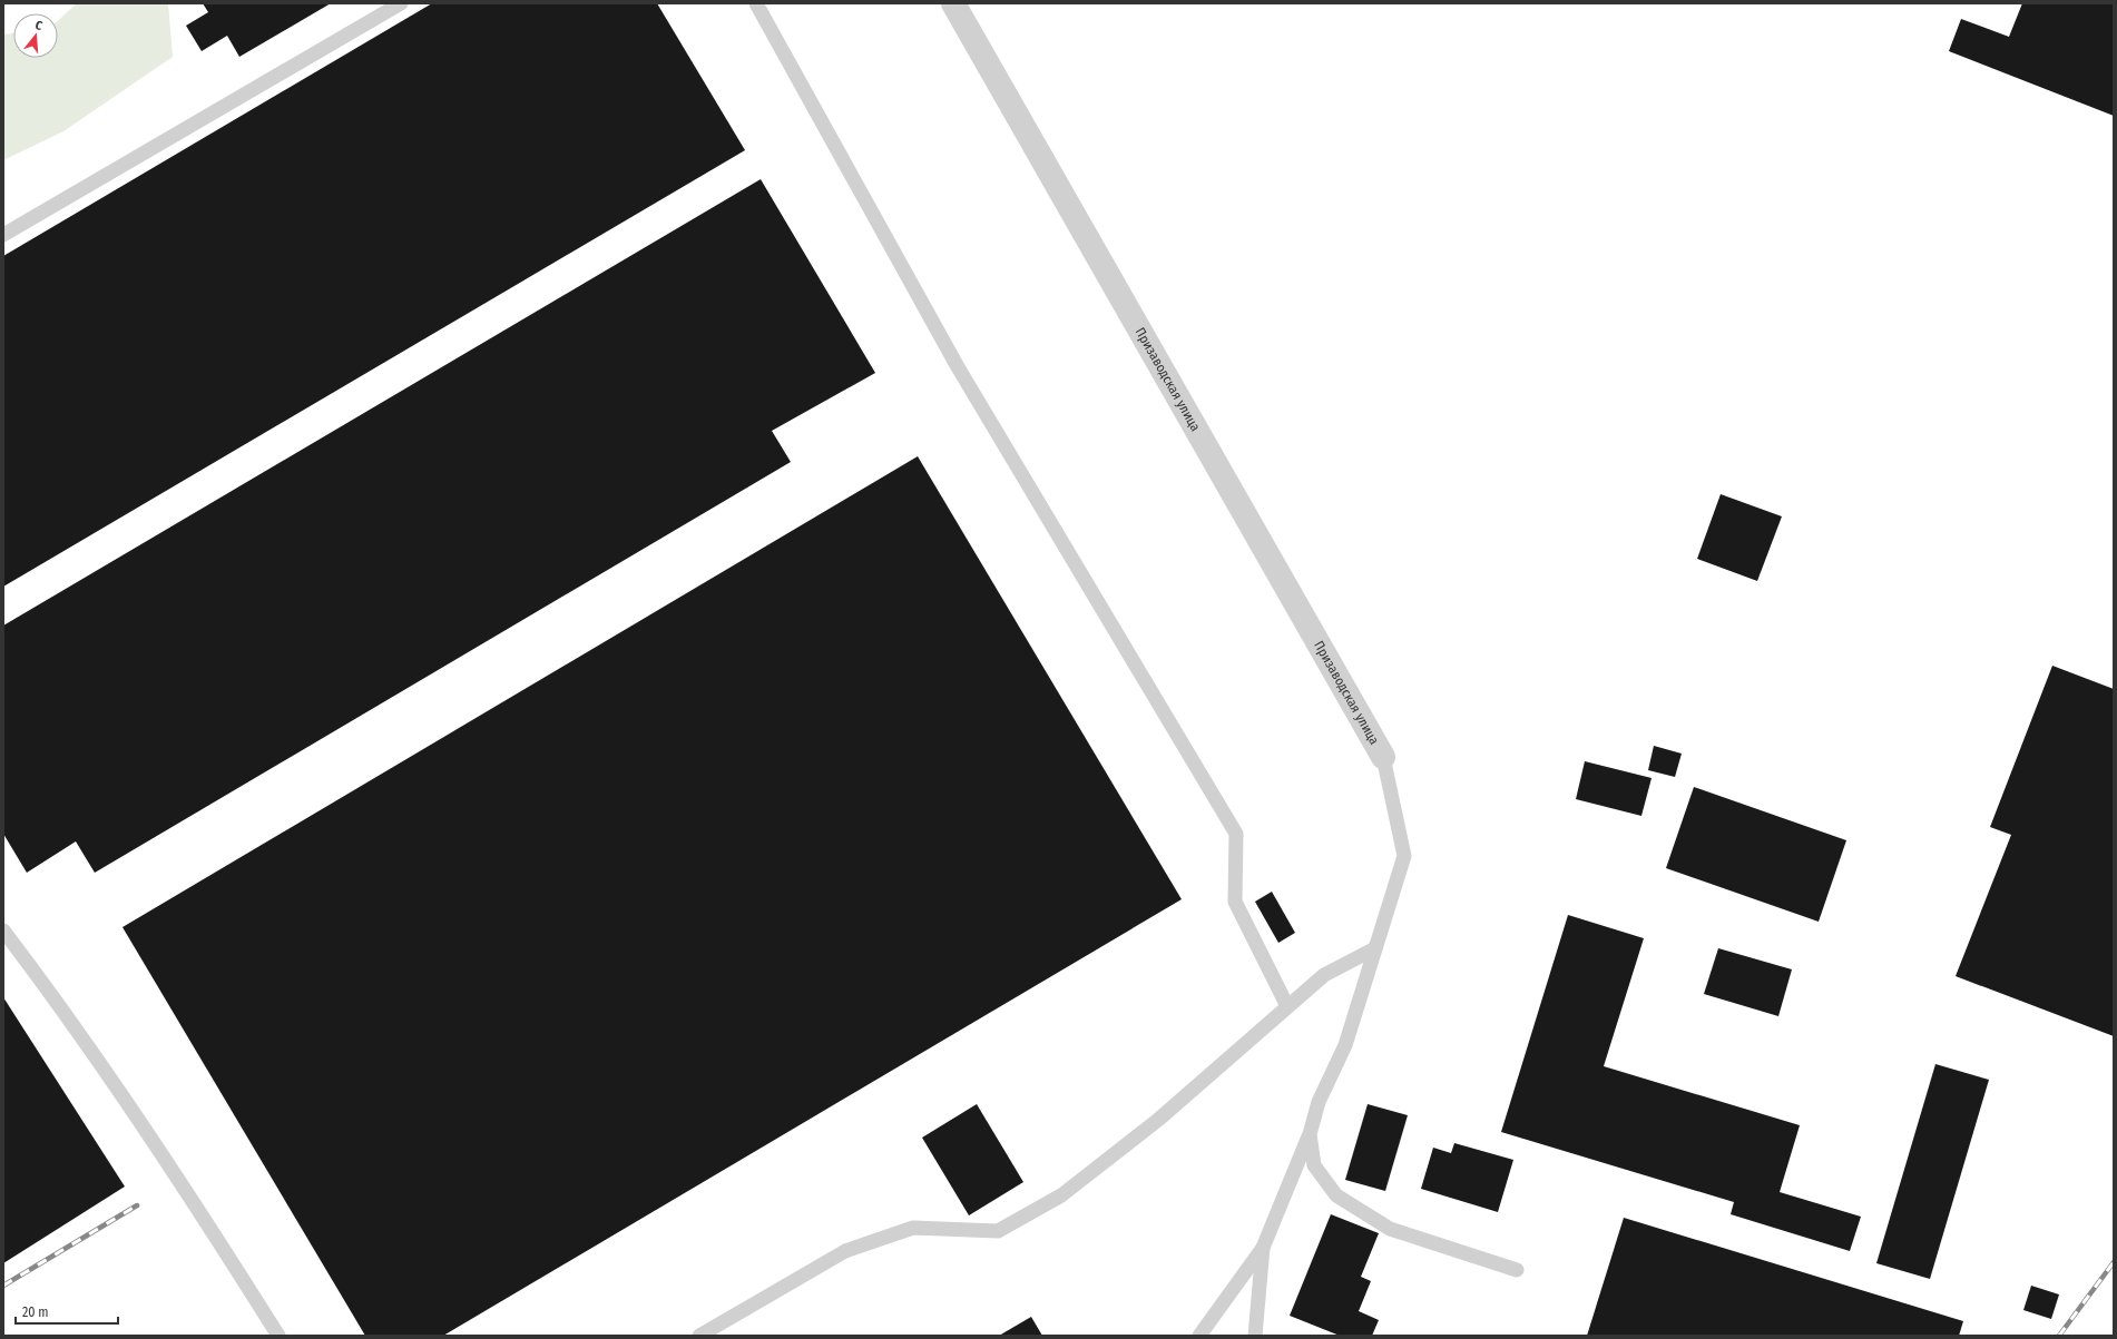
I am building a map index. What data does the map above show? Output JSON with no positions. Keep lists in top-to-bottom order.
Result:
{
  "streets": {
    "street": ["Призаводская улица"]
  },
  "scale_bar": "20 m",
  "north": "top"
}
